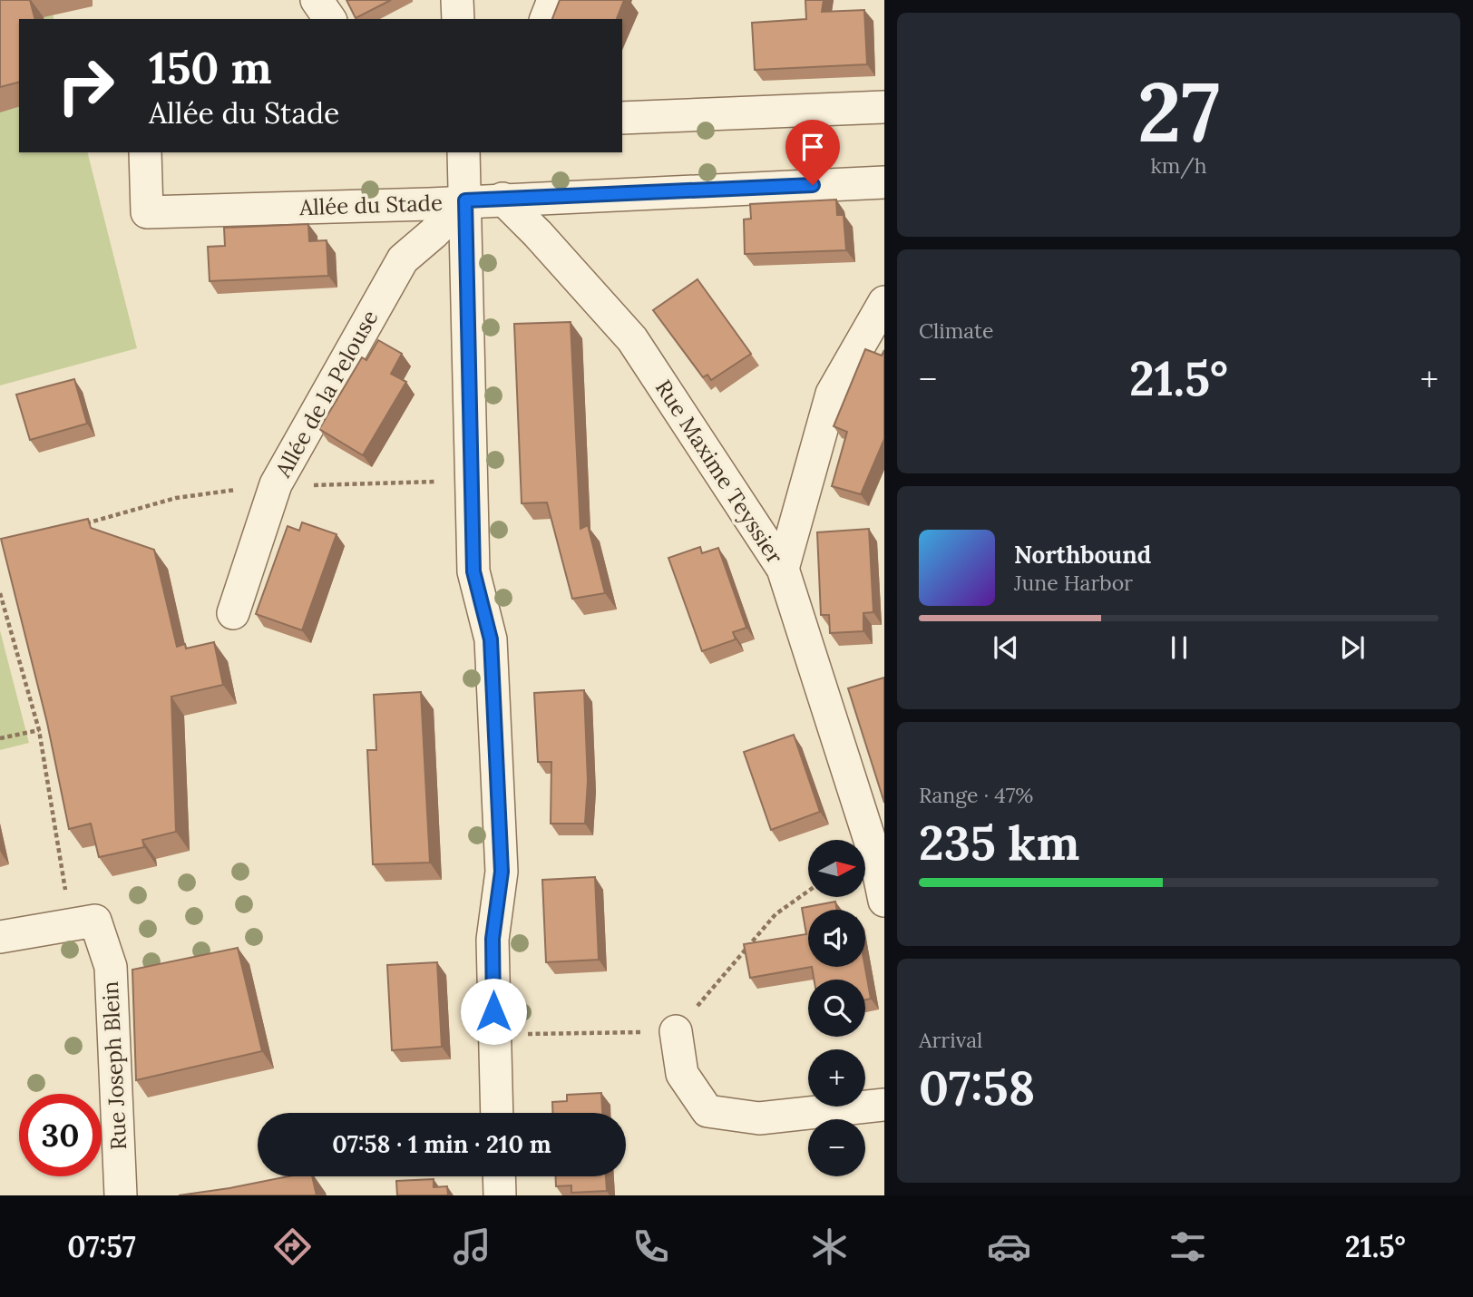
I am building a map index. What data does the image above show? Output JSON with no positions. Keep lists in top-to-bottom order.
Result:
{
  "streets": {
    "street": [
      "Allée du Stade",
      "Allée de la Pelouse",
      "Rue Maxime Teyssier",
      "Rue Joseph Blein"
    ]
  },
  "crossings": [
    ["Allée du Stade", "Allée de la Pelouse"],
    ["Allée du Stade", "Rue Maxime Teyssier"]
  ],
  "north": "right",
  "page": {
    "tile": [
      ["27", "km/h"],
      "Climate",
      ["Range · 47%", "235 km"],
      ["Arrival", "07:58"]
    ],
    "turn": ["150 m", "Allée du Stade"],
    "heat": ["−", "21.5°", "+"],
    "song": ["Northbound", "June Harbor"],
    "map_buttons": ["+", "−"],
    "limit": "30",
    "trip": "07:58 · 1 min · 210 m",
    "tabs": ["07:57", "21.5°"]
  }
}
